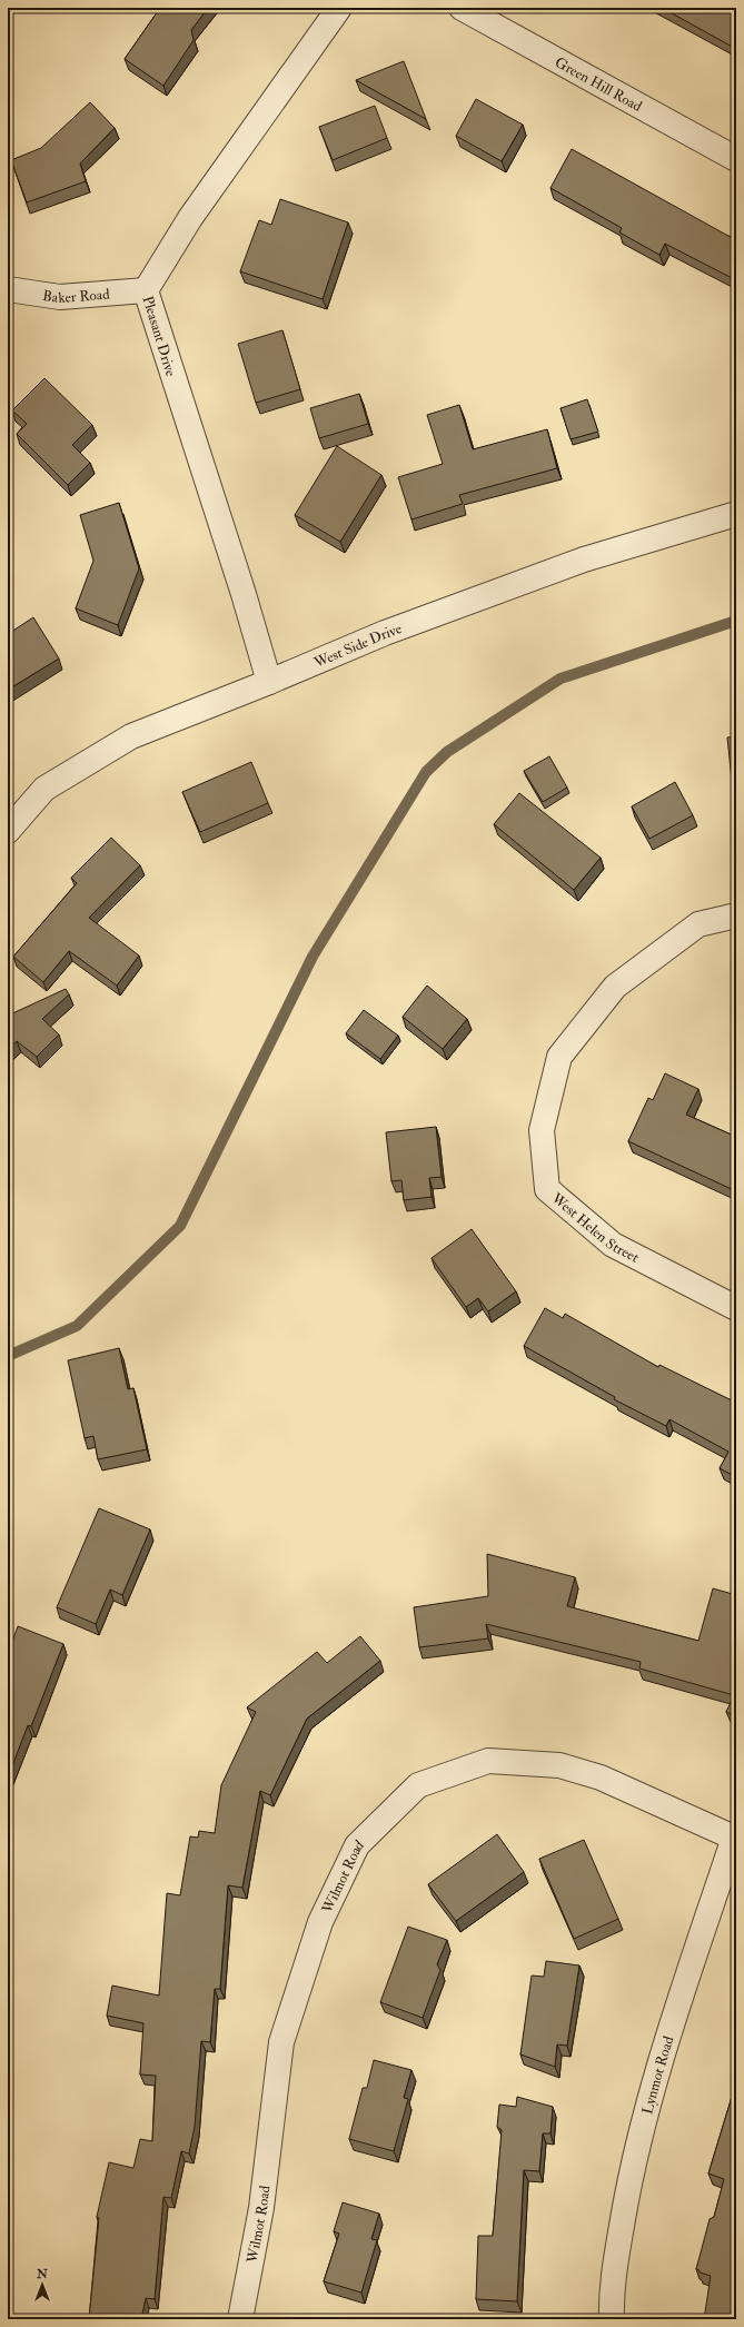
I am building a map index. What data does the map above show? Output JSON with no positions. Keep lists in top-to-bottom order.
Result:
{
  "streets": {
    "street": [
      "Green Hill Road",
      "Baker Road",
      "Pleasant Drive",
      "West Side Drive",
      "West Helen Street",
      "Wilmot Road",
      "Lynmot Road"
    ]
  },
  "crossings": [
    ["Baker Road", "Pleasant Drive"],
    ["Pleasant Drive", "West Side Drive"],
    ["Wilmot Road", "Lynmot Road"]
  ],
  "north": "top"
}
